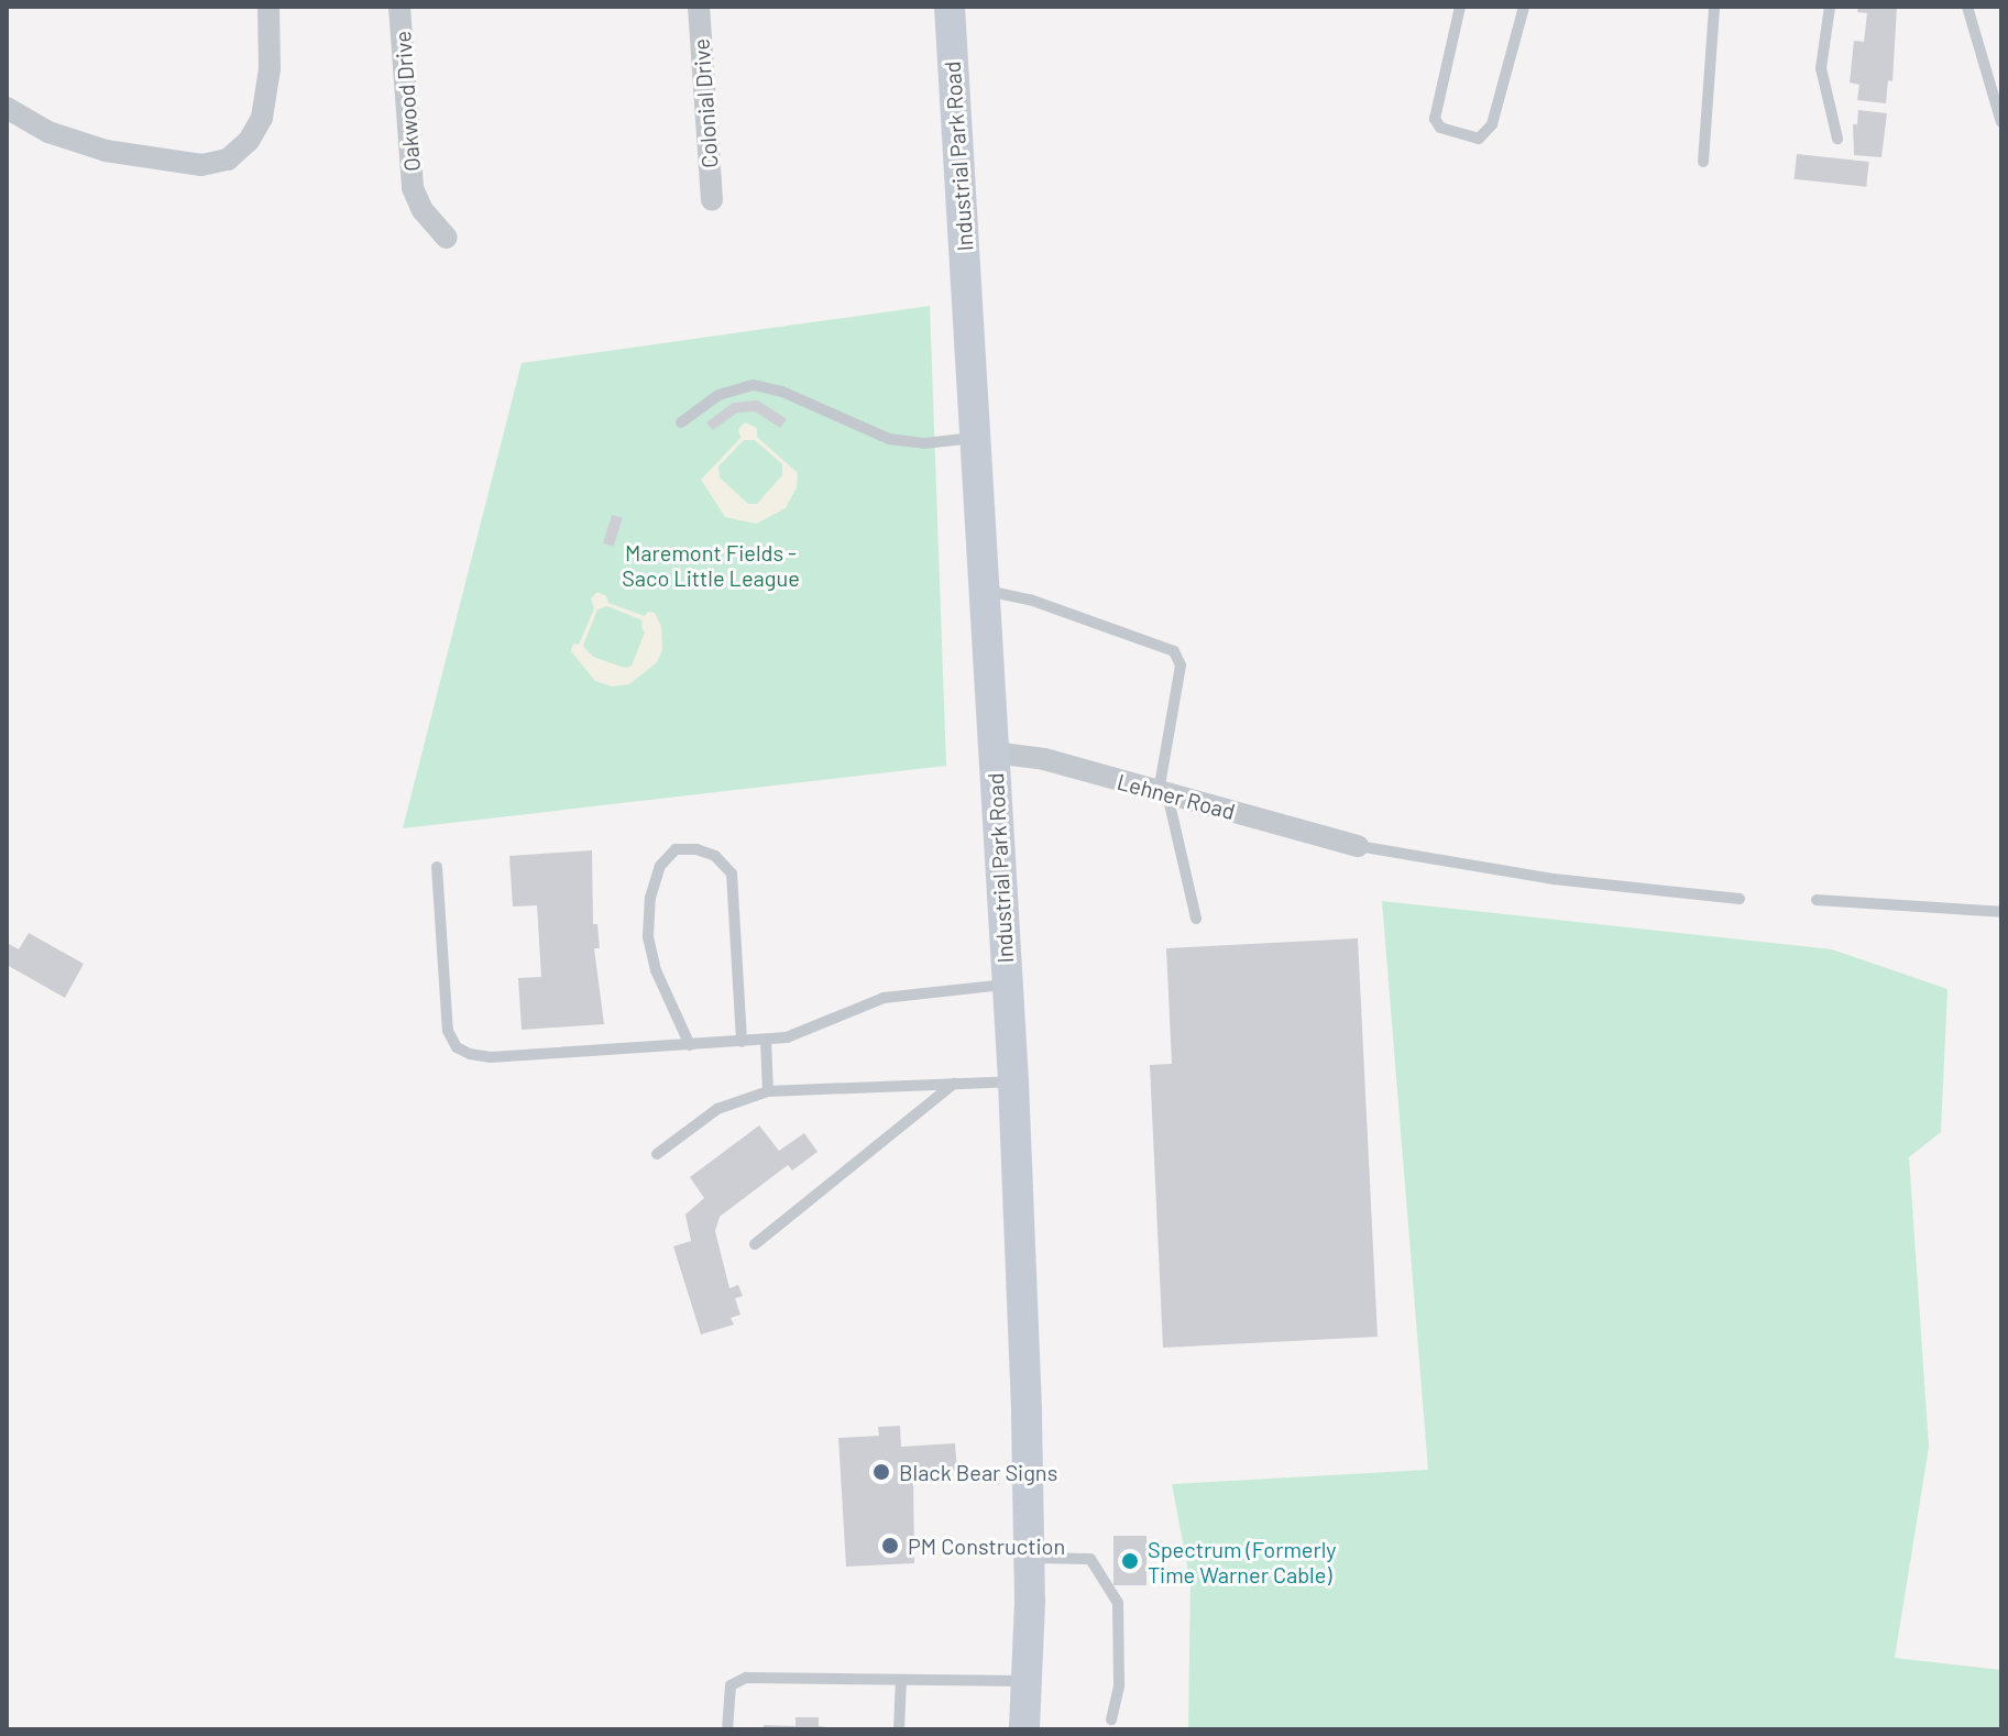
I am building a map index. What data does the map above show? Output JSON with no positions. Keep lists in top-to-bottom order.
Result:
{
  "streets": {
    "main road": ["Industrial Park Road"],
    "street": ["Oakwood Drive", "Colonial Drive", "Lehner Road"]
  },
  "crossings": [
    ["Industrial Park Road", "Lehner Road"]
  ],
  "parks": ["Maremont Fields - Saco Little League"],
  "places": ["Black Bear Signs", "PM Construction", "Spectrum (Formerly Time Warner Cable)"]
}
